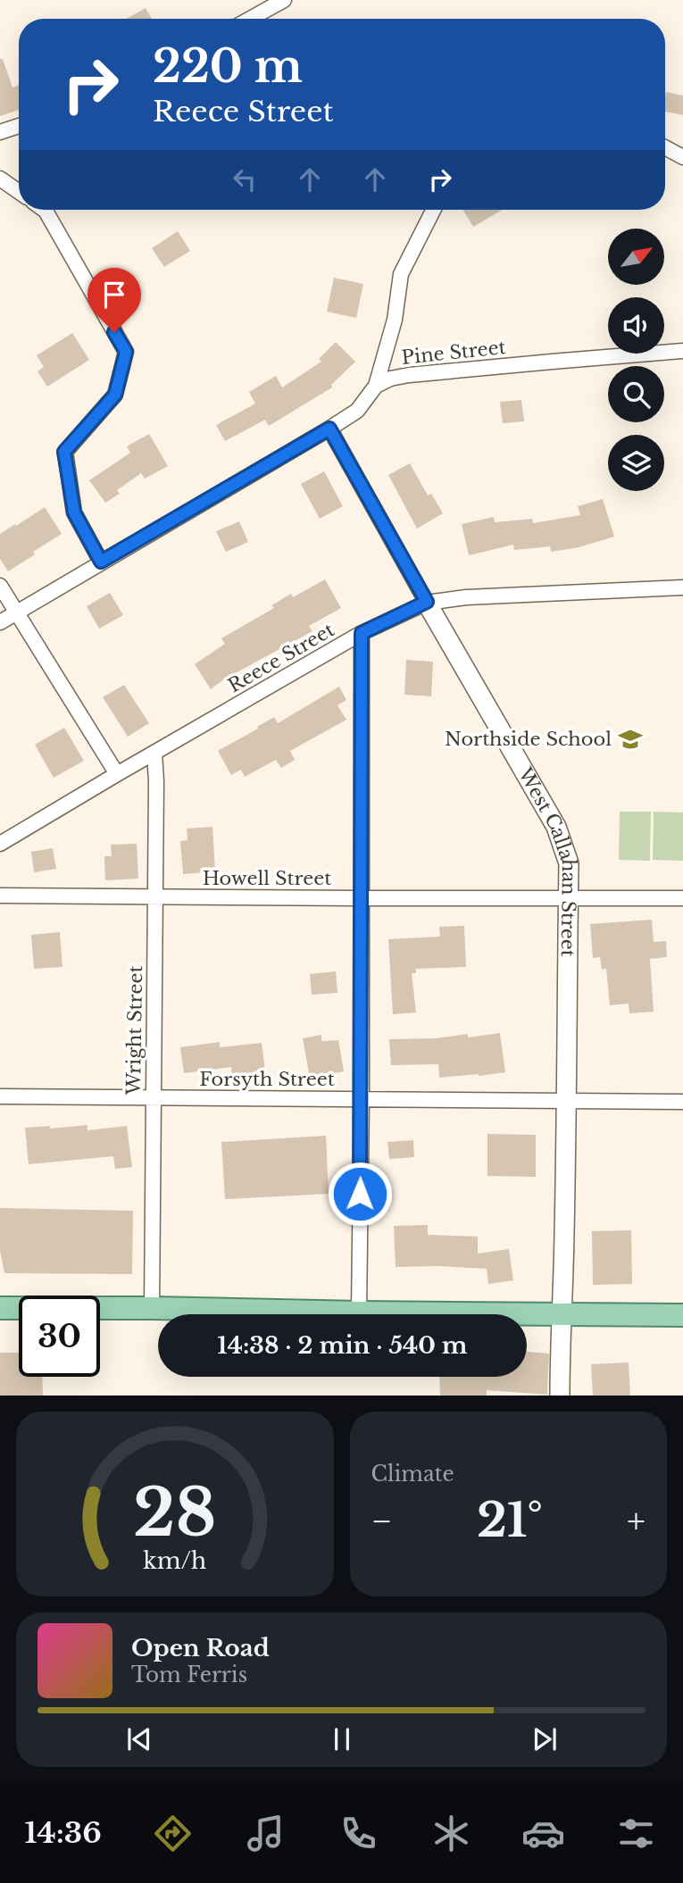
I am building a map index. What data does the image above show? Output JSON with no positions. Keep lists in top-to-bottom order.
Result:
{
  "streets": {
    "street": [
      "Pine Street",
      "Reece Street",
      "West Callahan Street",
      "Howell Street",
      "Wright Street",
      "Forsyth Street"
    ]
  },
  "crossings": [
    ["Reece Street", "West Callahan Street"],
    ["Reece Street", "Wright Street"],
    ["West Callahan Street", "Howell Street"],
    ["West Callahan Street", "Forsyth Street"],
    ["Howell Street", "Wright Street"],
    ["Wright Street", "Forsyth Street"]
  ],
  "places": {
    "school or university": ["Northside School"]
  },
  "north": "top right",
  "page": {
    "turn": ["220 m", "Reece Street"],
    "limit": "30",
    "trip": "14:38 · 2 min · 540 m",
    "tile": "Climate",
    "heat": ["−", "21°", "+"],
    "song": ["Open Road", "Tom Ferris"],
    "tabs": "14:36",
    "gauge": ["28", "km/h"]
  }
}
